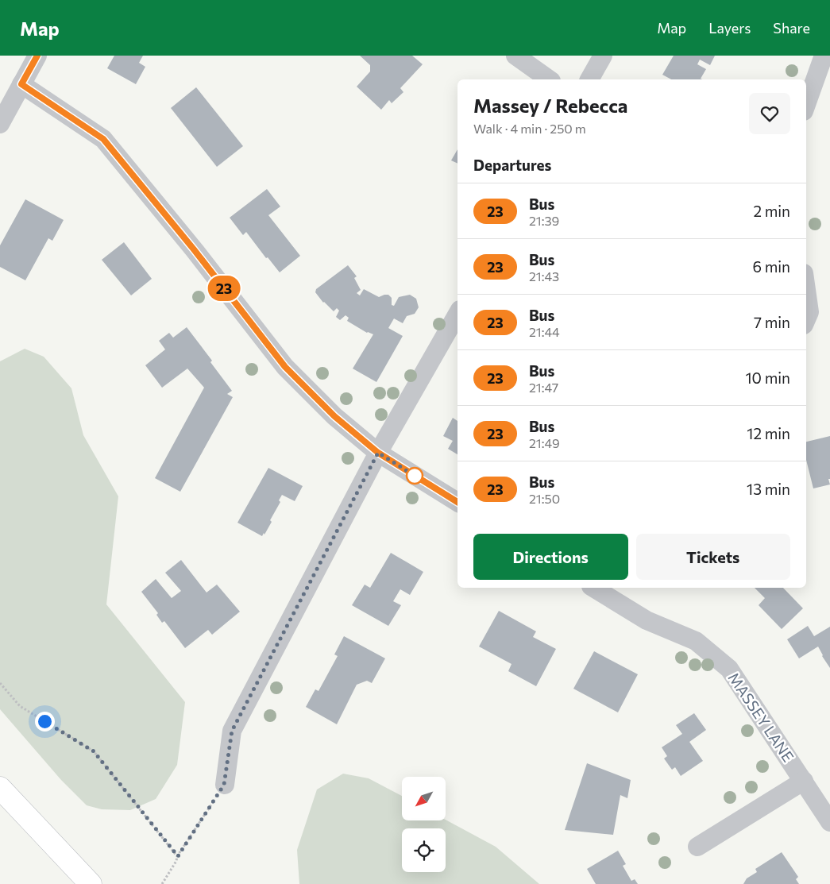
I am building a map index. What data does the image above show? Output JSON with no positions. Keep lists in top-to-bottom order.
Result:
{
  "streets": {
    "street": ["MASSEY LANE"]
  },
  "lines": ["bus line 23"],
  "north": "bottom left",
  "page": {
    "header": "Map",
    "nav": ["Map", "Layers", "Share"],
    "on_map": "23",
    "heading": [
      ["Massey / Rebecca", "Walk · 4 min · 250 m"],
      "Departures"
    ],
    "list": [
      {
        "mark": "23",
        "name": "Bus",
        "note": "21:39",
        "value": "2 min"
      },
      {
        "mark": "23",
        "name": "Bus",
        "note": "21:43",
        "value": "6 min"
      },
      {
        "mark": "23",
        "name": "Bus",
        "note": "21:44",
        "value": "7 min"
      },
      {
        "mark": "23",
        "name": "Bus",
        "note": "21:47",
        "value": "10 min"
      },
      {
        "mark": "23",
        "name": "Bus",
        "note": "21:49",
        "value": "12 min"
      },
      {
        "mark": "23",
        "name": "Bus",
        "note": "21:50",
        "value": "13 min"
      }
    ],
    "buttons": ["Directions", "Tickets"]
  }
}
